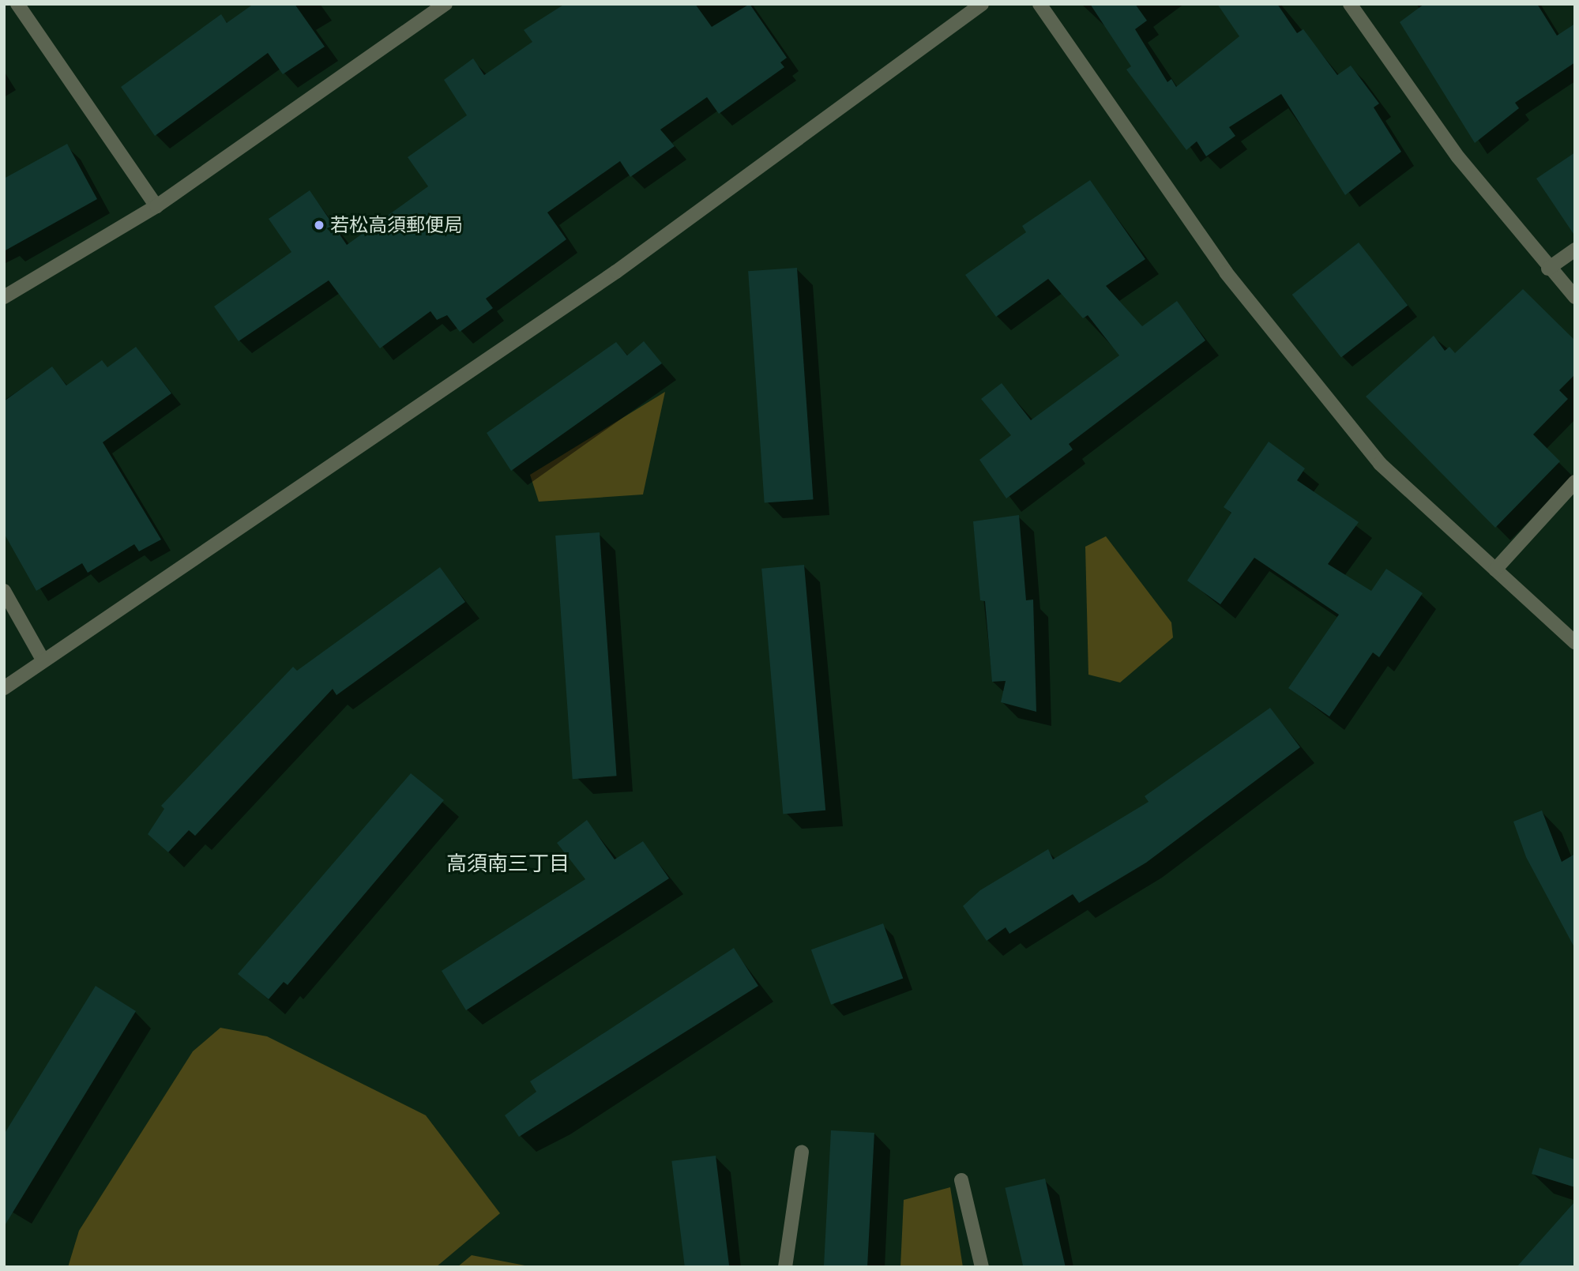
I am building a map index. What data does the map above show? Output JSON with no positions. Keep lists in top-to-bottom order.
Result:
{
  "districts": ["高須南三丁目"],
  "places": ["若松高須郵便局"]
}
